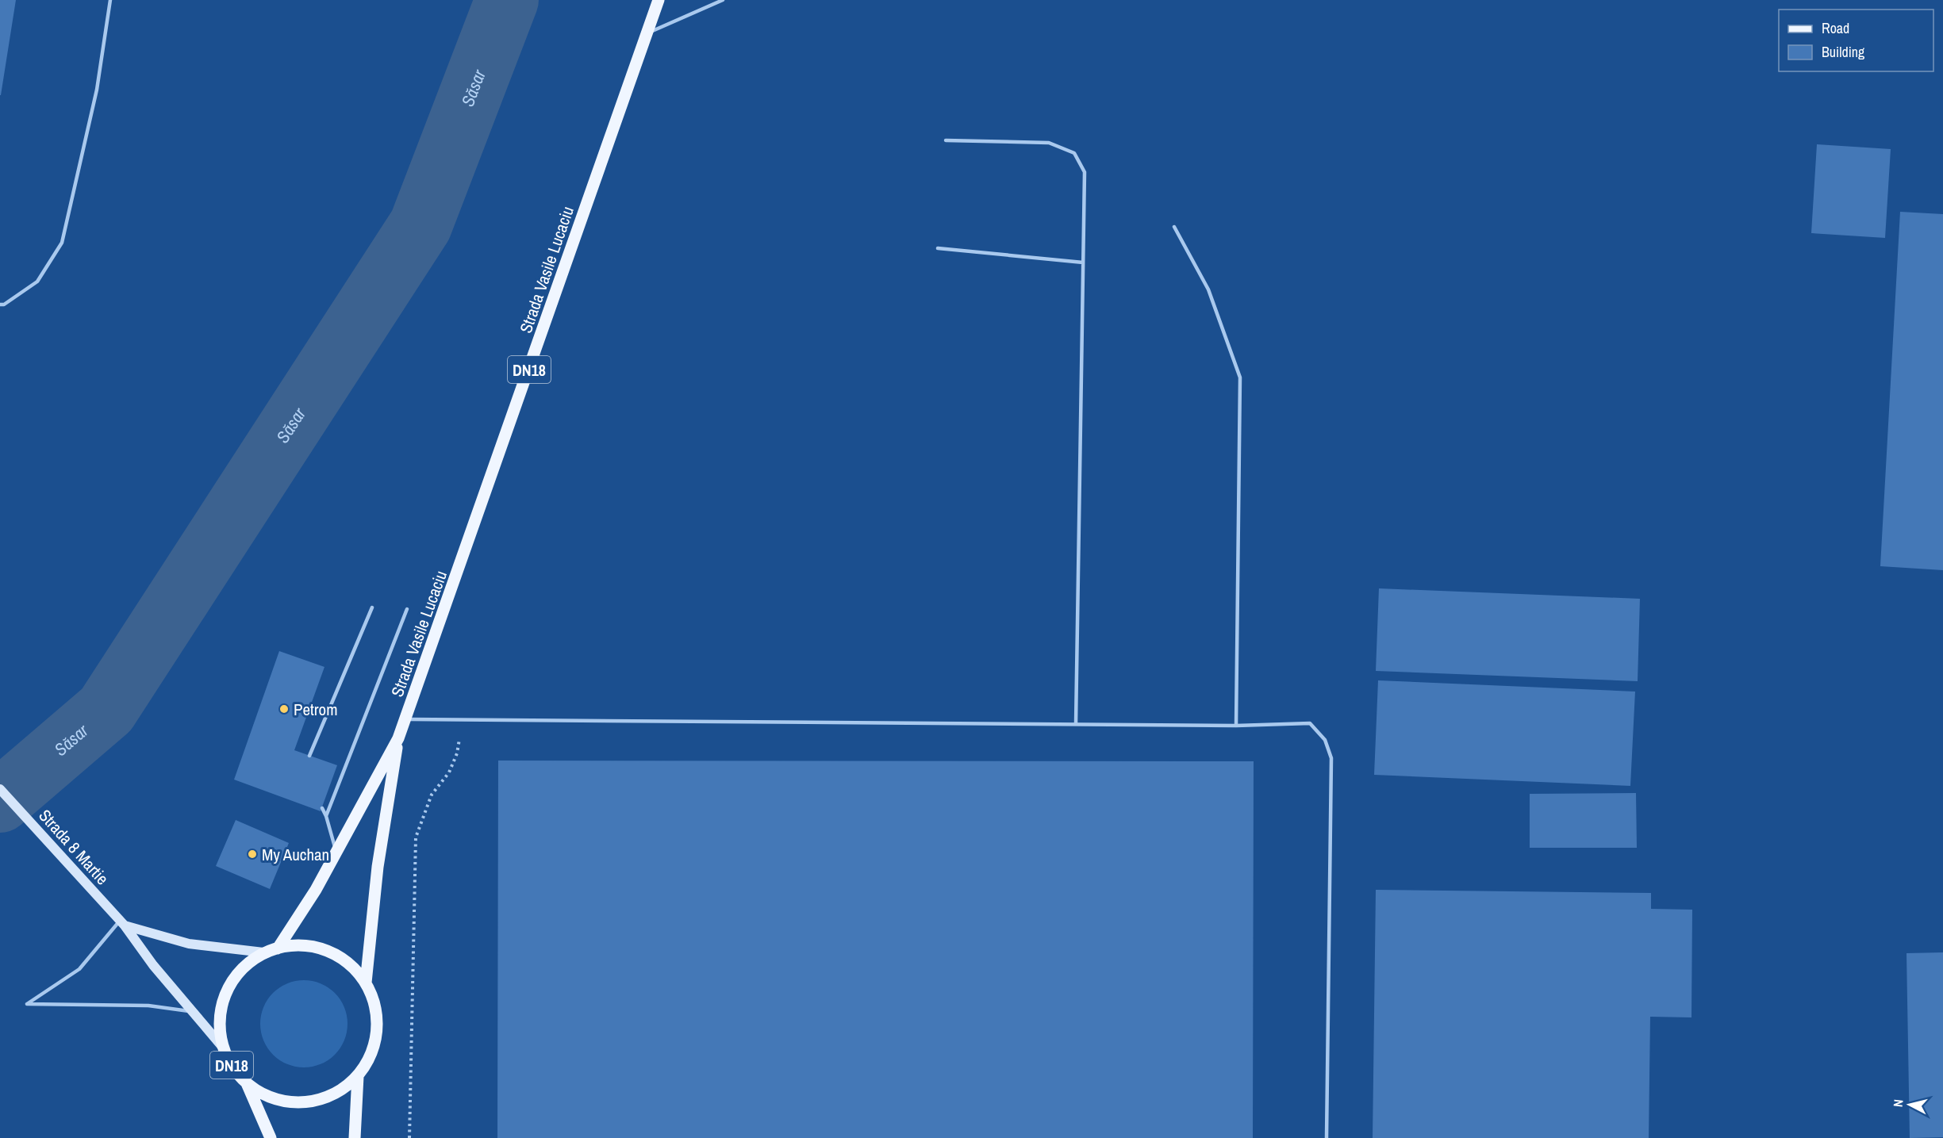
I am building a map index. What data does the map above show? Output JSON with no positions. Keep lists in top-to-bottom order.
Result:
{
  "streets": {
    "main road": ["Strada Vasile Lucaciu", "DN18", "Strada 8 Martie"]
  },
  "crossings": [
    ["Strada Vasile Lucaciu", "DN18"],
    ["Strada Vasile Lucaciu", "Strada 8 Martie"],
    ["DN18", "Strada 8 Martie"]
  ],
  "water": ["Săsar"],
  "places": ["Petrom", "My Auchan"],
  "legend": ["Road", "Building"],
  "north": "left"
}
